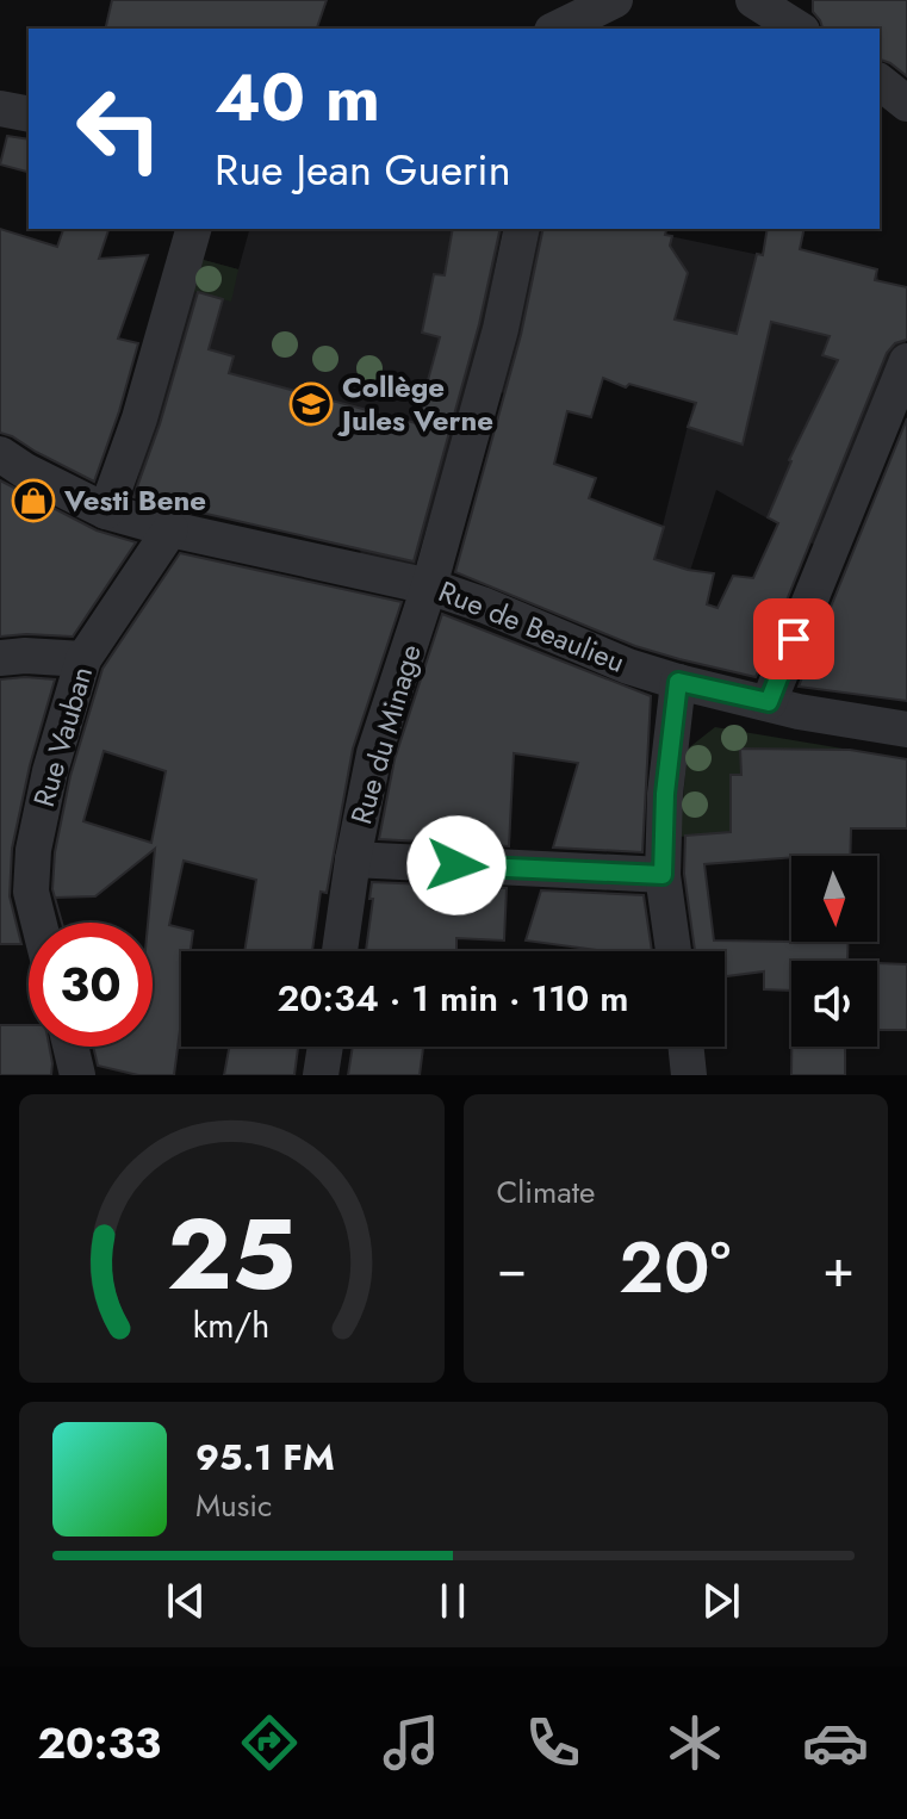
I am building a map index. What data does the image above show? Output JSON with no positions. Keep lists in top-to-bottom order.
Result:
{
  "streets": {
    "street": ["Rue de Beaulieu", "Rue du Minage", "Rue Vauban"]
  },
  "crossings": [
    ["Rue de Beaulieu", "Rue du Minage"],
    ["Rue de Beaulieu", "Rue Vauban"]
  ],
  "places": {
    "school or university": ["Collège Jules Verne"],
    "shop": ["Vesti Bene"]
  },
  "north": "bottom",
  "page": {
    "turn": ["40 m", "Rue Jean Guerin"],
    "limit": "30",
    "trip": "20:34 · 1 min · 110 m",
    "tile": "Climate",
    "heat": ["−", "20°", "+"],
    "song": ["95.1 FM", "Music"],
    "tabs": "20:33",
    "gauge": ["25", "km/h"]
  }
}
